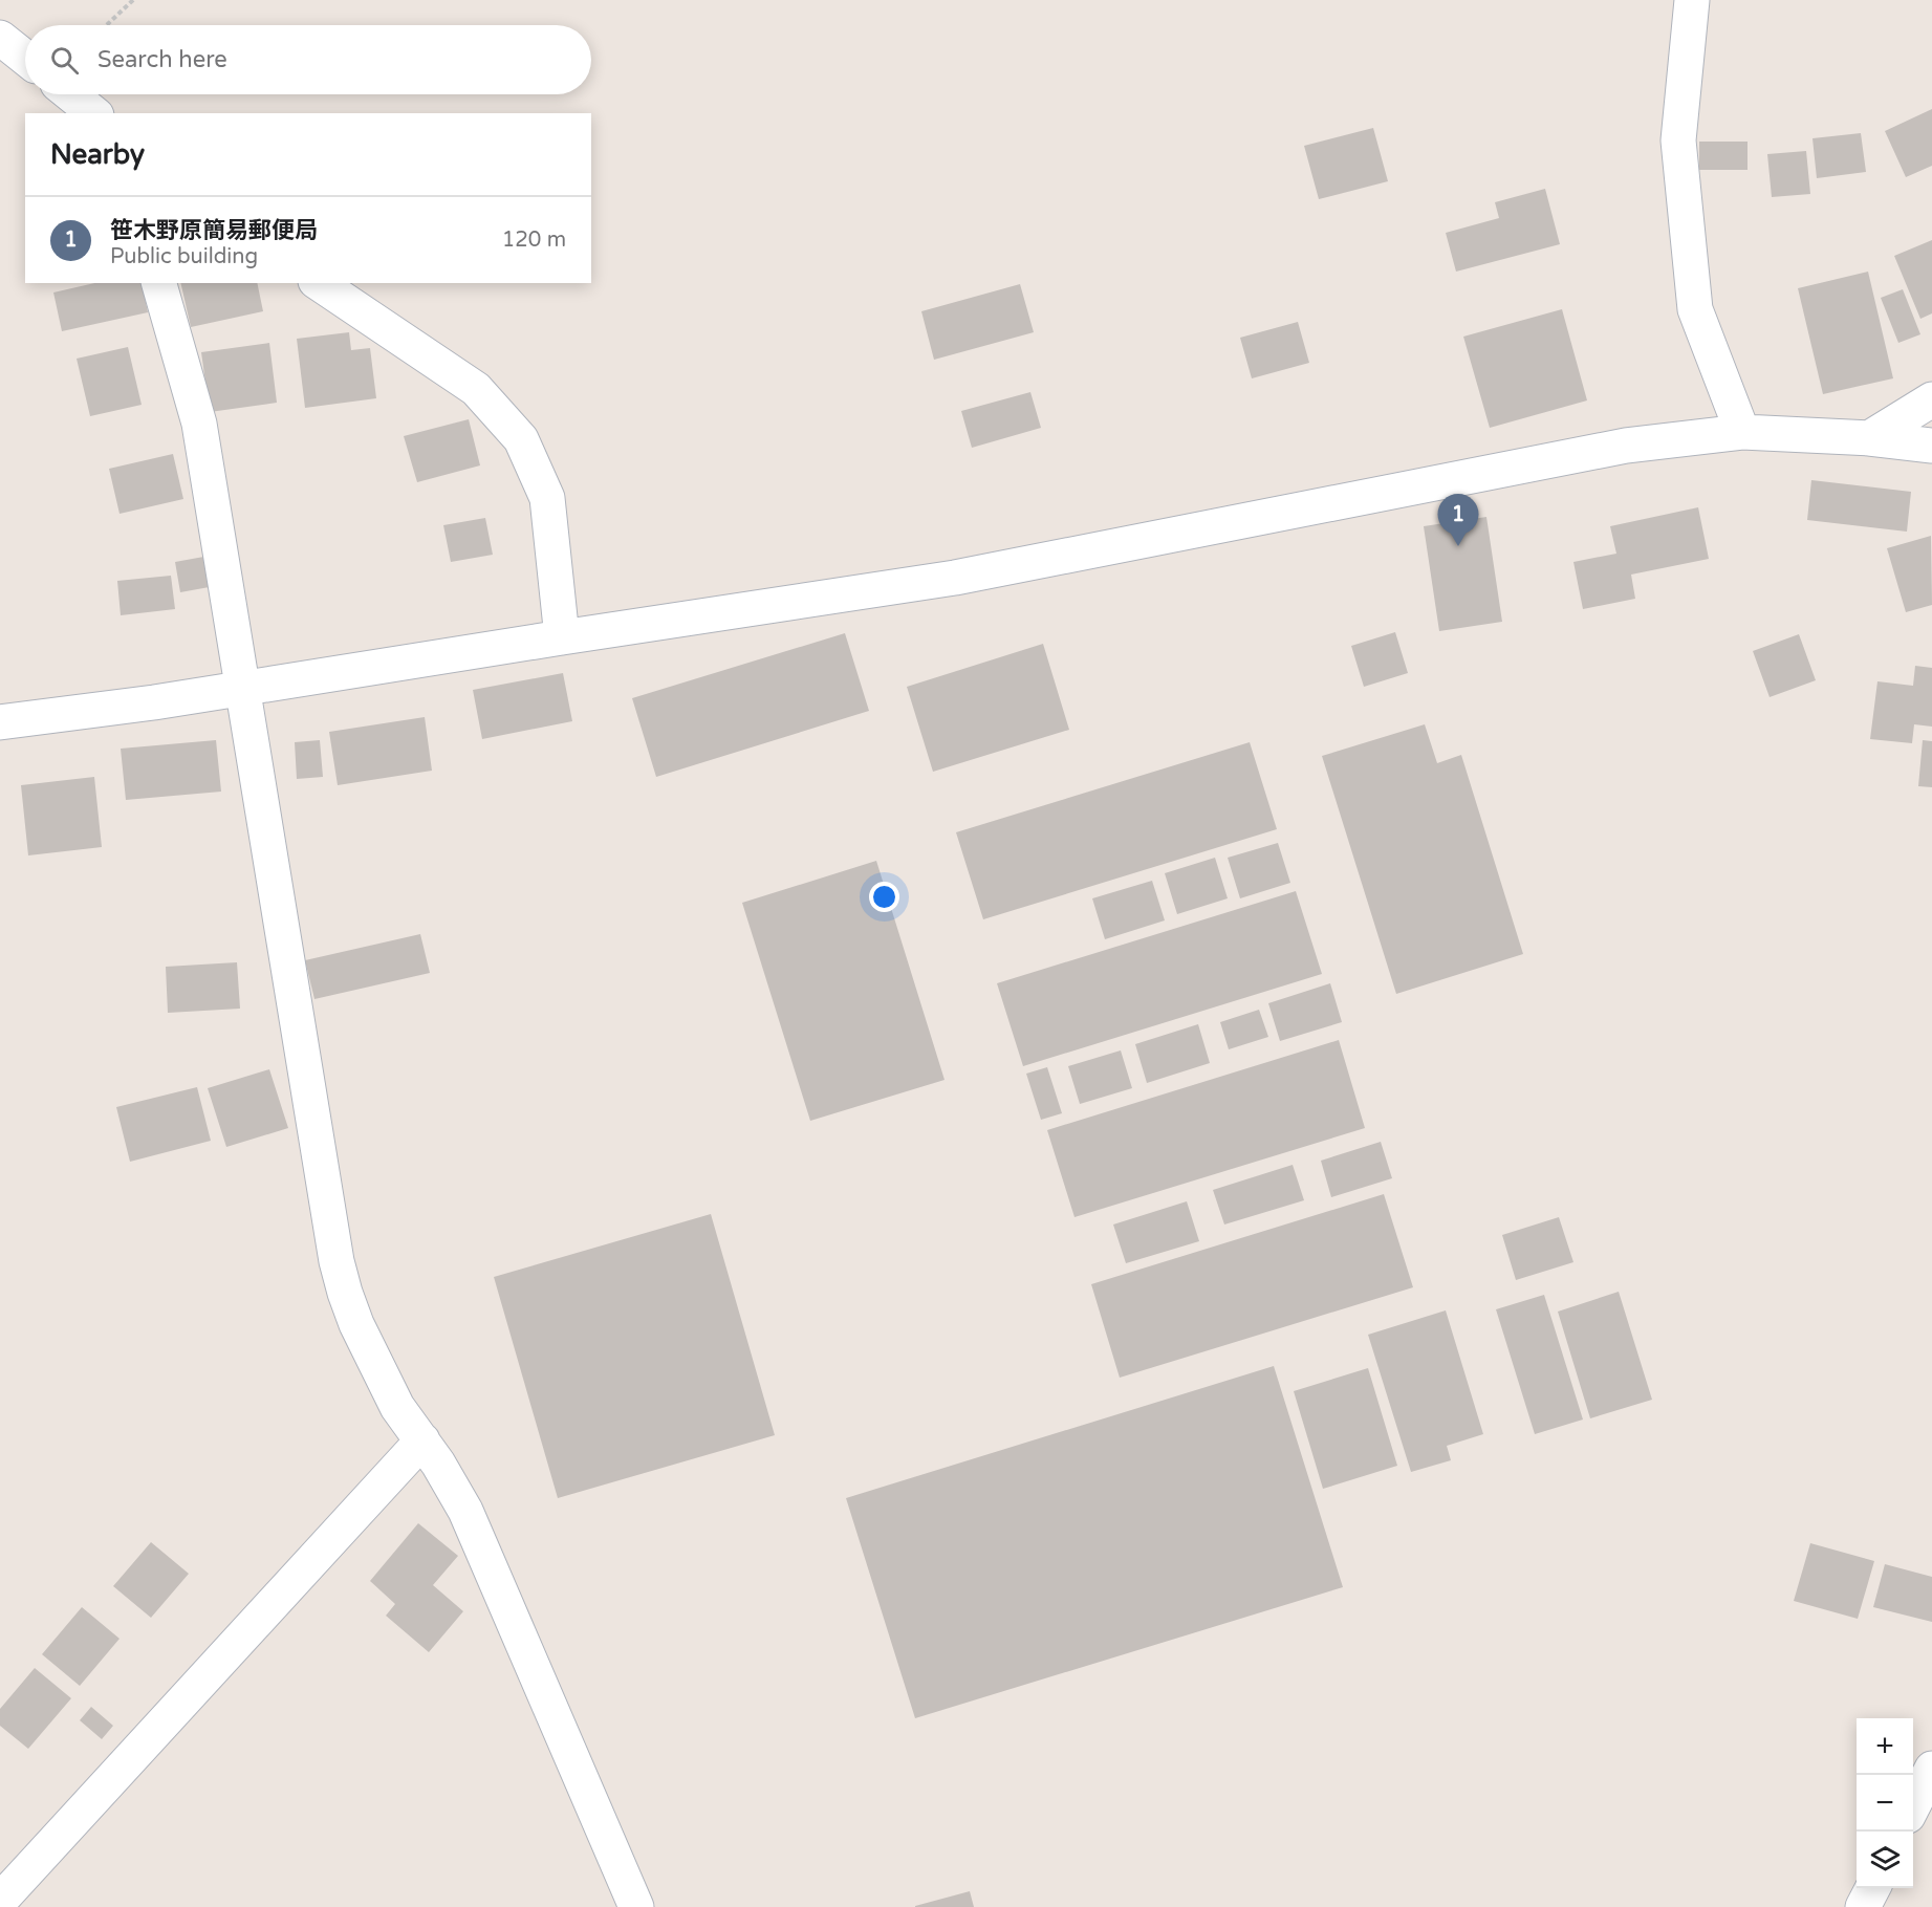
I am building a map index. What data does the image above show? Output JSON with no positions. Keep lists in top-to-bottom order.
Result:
{
  "page": {
    "search": "Search here",
    "heading": "Nearby",
    "list": [
      {
        "mark": "1",
        "name": "笹木野原簡易郵便局",
        "note": "Public building",
        "value": "120 m"
      }
    ],
    "pins": "1",
    "map_buttons": ["+", "−"]
  }
}
